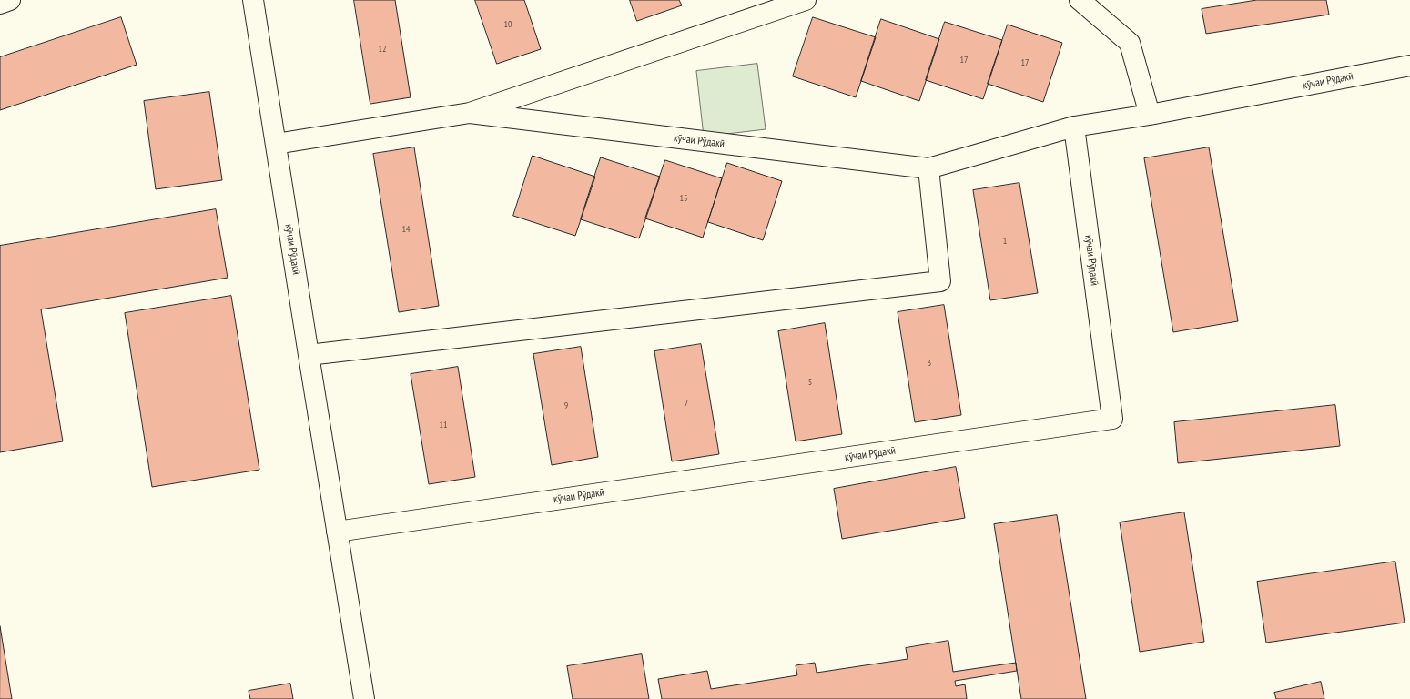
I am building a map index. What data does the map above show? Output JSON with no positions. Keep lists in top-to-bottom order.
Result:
{
  "streets": {
    "street": ["кӯчаи Рӯдакӣ"]
  },
  "house_numbers": [
    "10",
    "12",
    "17",
    "17",
    "15",
    "14",
    "1",
    "3",
    "5",
    "7",
    "9",
    "11"
  ]
}
